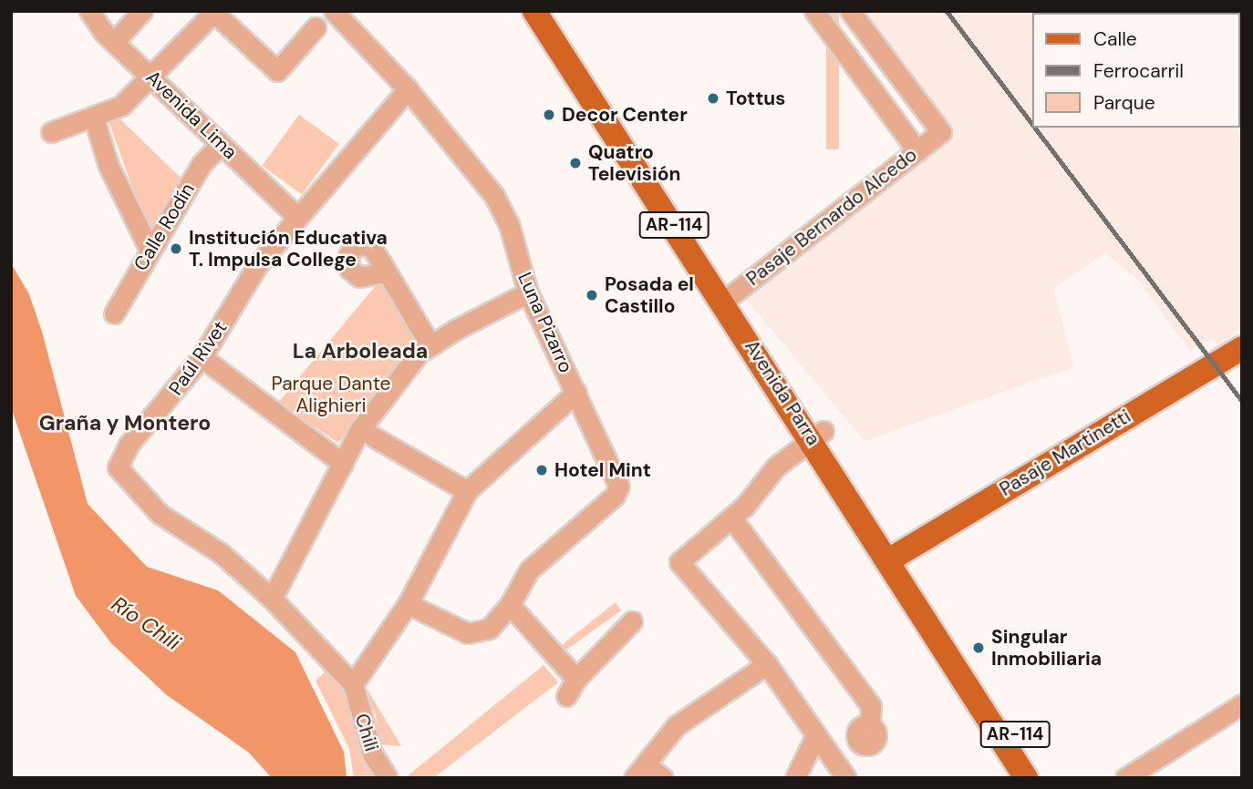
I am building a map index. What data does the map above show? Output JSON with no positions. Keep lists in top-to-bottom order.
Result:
{
  "streets": {
    "main road": ["AR-114", "Avenida Parra", "Pasaje Martinetti"],
    "street": [
      "Avenida Lima",
      "Pasaje Bernardo Alcedo",
      "Calle Rodín",
      "Luna Pizarro",
      "Paúl Rivet",
      "Chili"
    ]
  },
  "crossings": [
    ["Avenida Lima", "Calle Rodín"],
    ["Avenida Lima", "Paúl Rivet"],
    ["Pasaje Bernardo Alcedo", "Avenida Parra"],
    ["Luna Pizarro", "Paúl Rivet"],
    ["Paúl Rivet", "Chili"],
    ["Avenida Parra", "Pasaje Martinetti"]
  ],
  "districts": ["La Arboleada", "Graña y Montero"],
  "water": ["Río Chili"],
  "parks": ["Parque Dante Alighieri"],
  "places": [
    "Tottus",
    "Decor Center",
    "Quatro Televisión",
    "Institución Educativa T. Impulsa College",
    "Posada el Castillo",
    "Hotel Mint",
    "Singular Inmobiliaria"
  ],
  "legend": ["Calle", "Ferrocarril", "Parque"]
}
